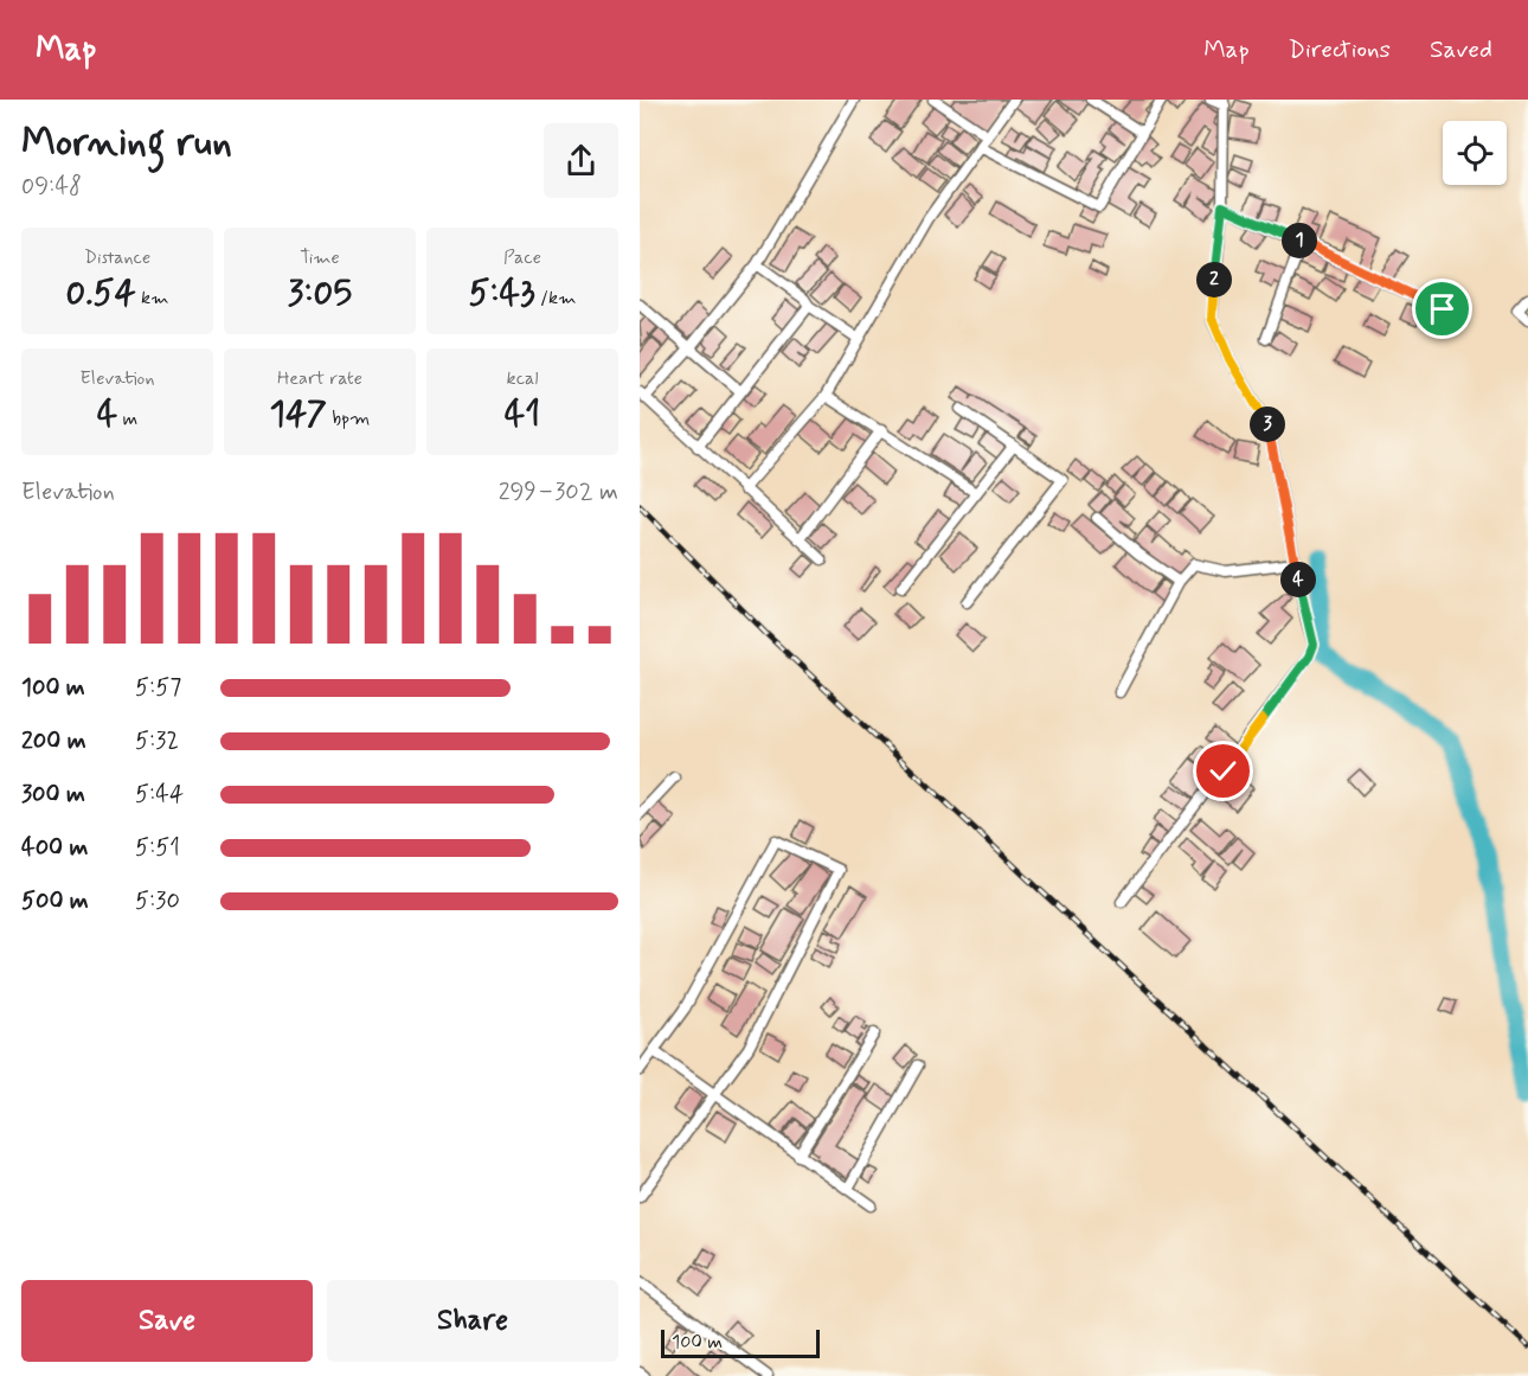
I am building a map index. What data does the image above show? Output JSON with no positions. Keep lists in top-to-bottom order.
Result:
{
  "scale_bar": "100 m",
  "page": {
    "header": "Map",
    "nav": ["Map", "Directions", "Saved"],
    "heading": ["Morning run", "09:48"],
    "stats": [
      ["Distance", "0.54 km"],
      ["Time", "3:05"],
      ["Pace", "5:43 /km"],
      ["Elevation", "4 m"],
      ["Heart rate", "147 bpm"],
      ["kcal", "41"]
    ],
    "pins": [
      "1",
      "2",
      "3",
      "4"
    ],
    "chart": ["Elevation", "299–302 m"],
    "list": [
      {
        "name": "100 m",
        "note": "5:57"
      },
      {
        "name": "200 m",
        "note": "5:32"
      },
      {
        "name": "300 m",
        "note": "5:44"
      },
      {
        "name": "400 m",
        "note": "5:51"
      },
      {
        "name": "500 m",
        "note": "5:30"
      }
    ],
    "buttons": ["Save", "Share"],
    "scale": "100 m"
  }
}
